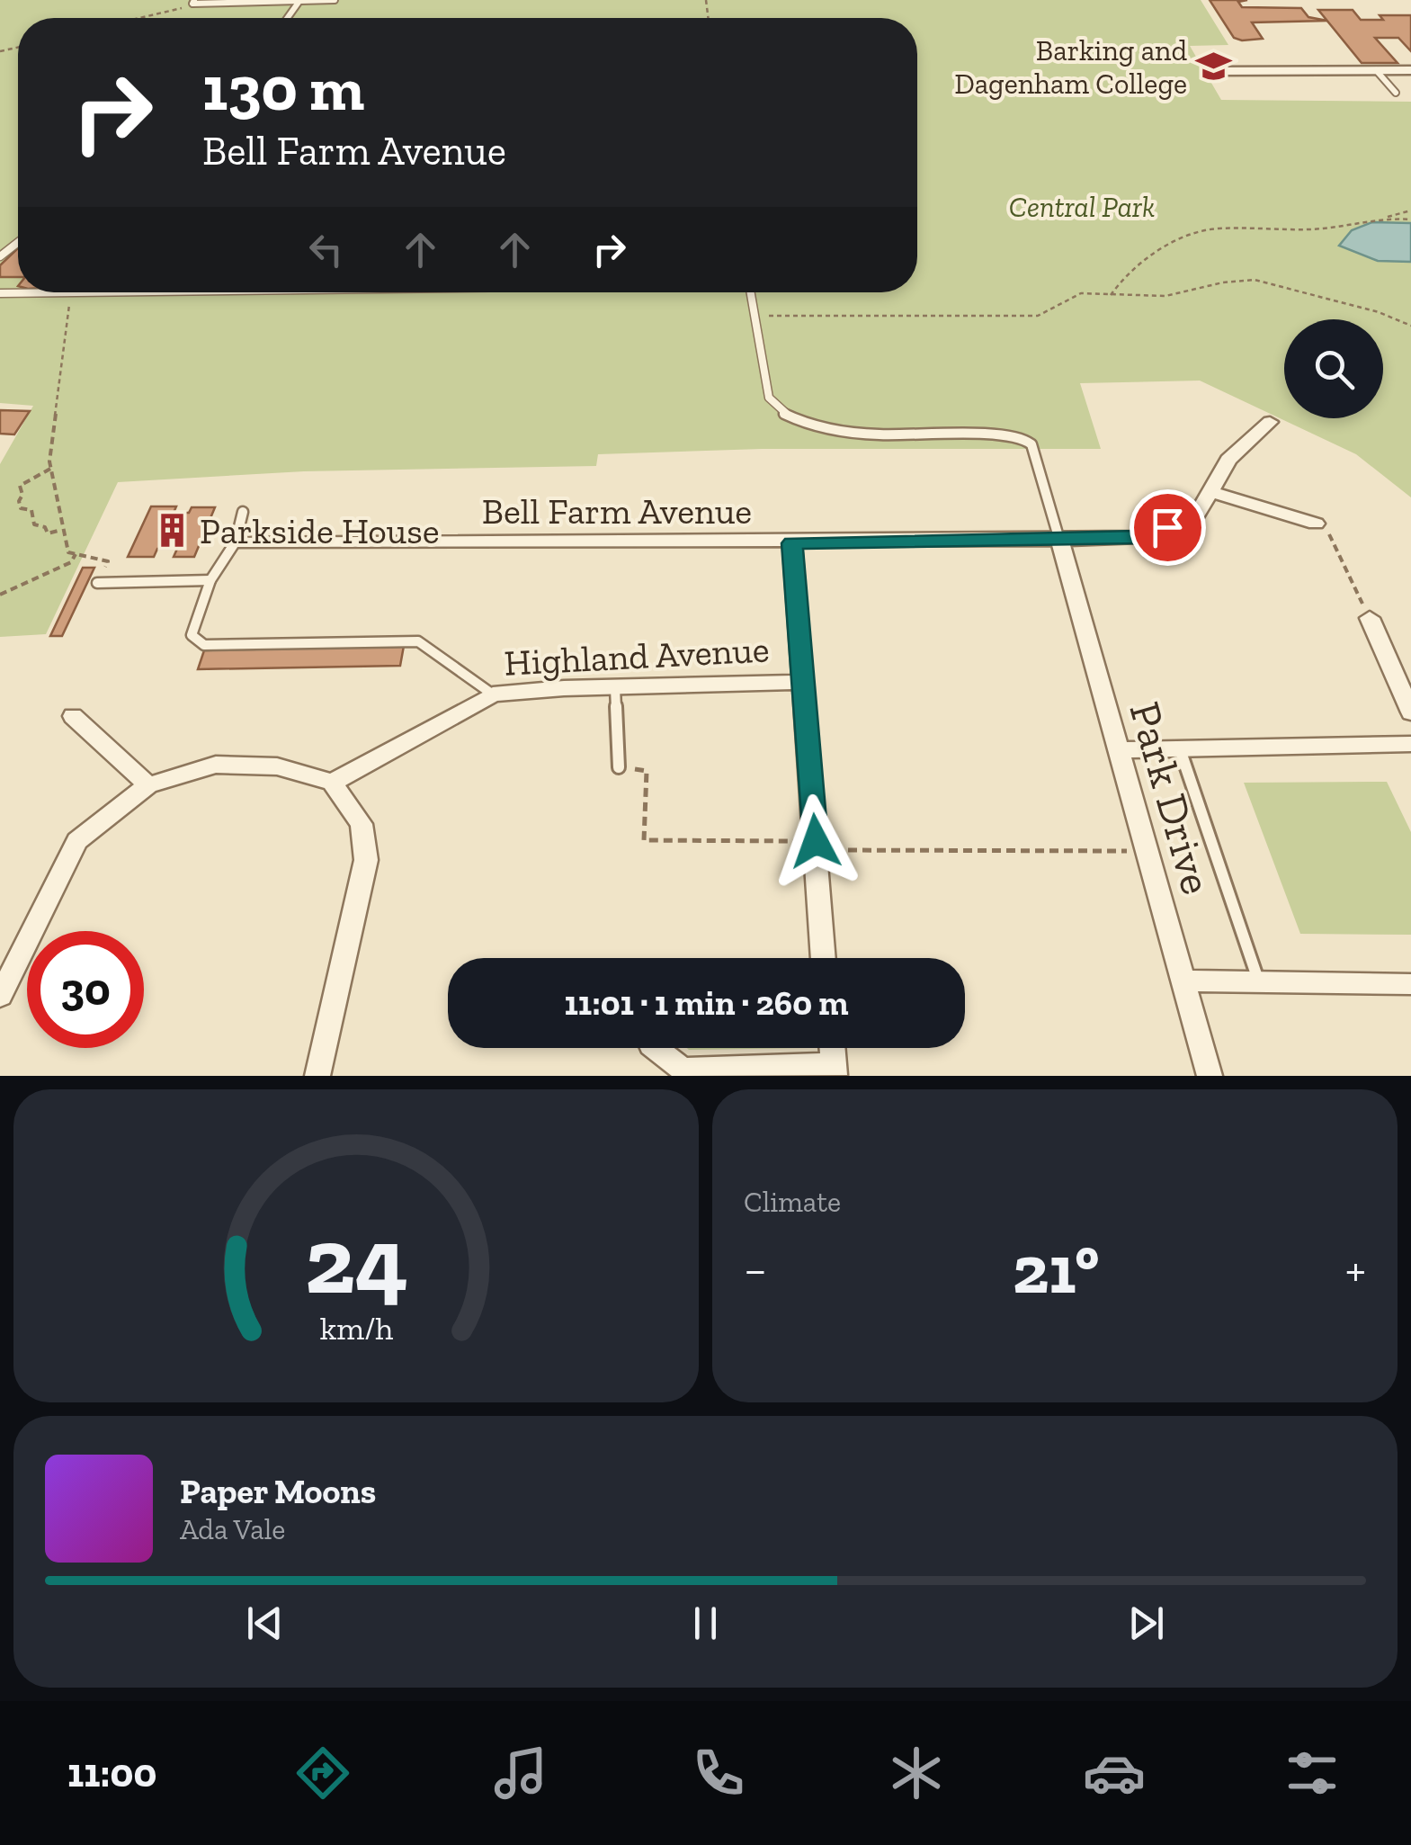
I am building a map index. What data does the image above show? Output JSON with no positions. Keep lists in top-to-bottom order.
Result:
{
  "streets": {
    "street": ["Bell Farm Avenue", "Highland Avenue", "Park Drive"]
  },
  "crossings": [
    ["Bell Farm Avenue", "Park Drive"]
  ],
  "parks": ["Central Park"],
  "places": {
    "school or university": ["Barking and Dagenham College"],
    "building": ["Parkside House"]
  },
  "page": {
    "turn": ["130 m", "Bell Farm Avenue"],
    "limit": "30",
    "trip": "11:01 · 1 min · 260 m",
    "tile": "Climate",
    "heat": ["−", "21°", "+"],
    "song": ["Paper Moons", "Ada Vale"],
    "tabs": "11:00",
    "gauge": ["24", "km/h"]
  }
}
